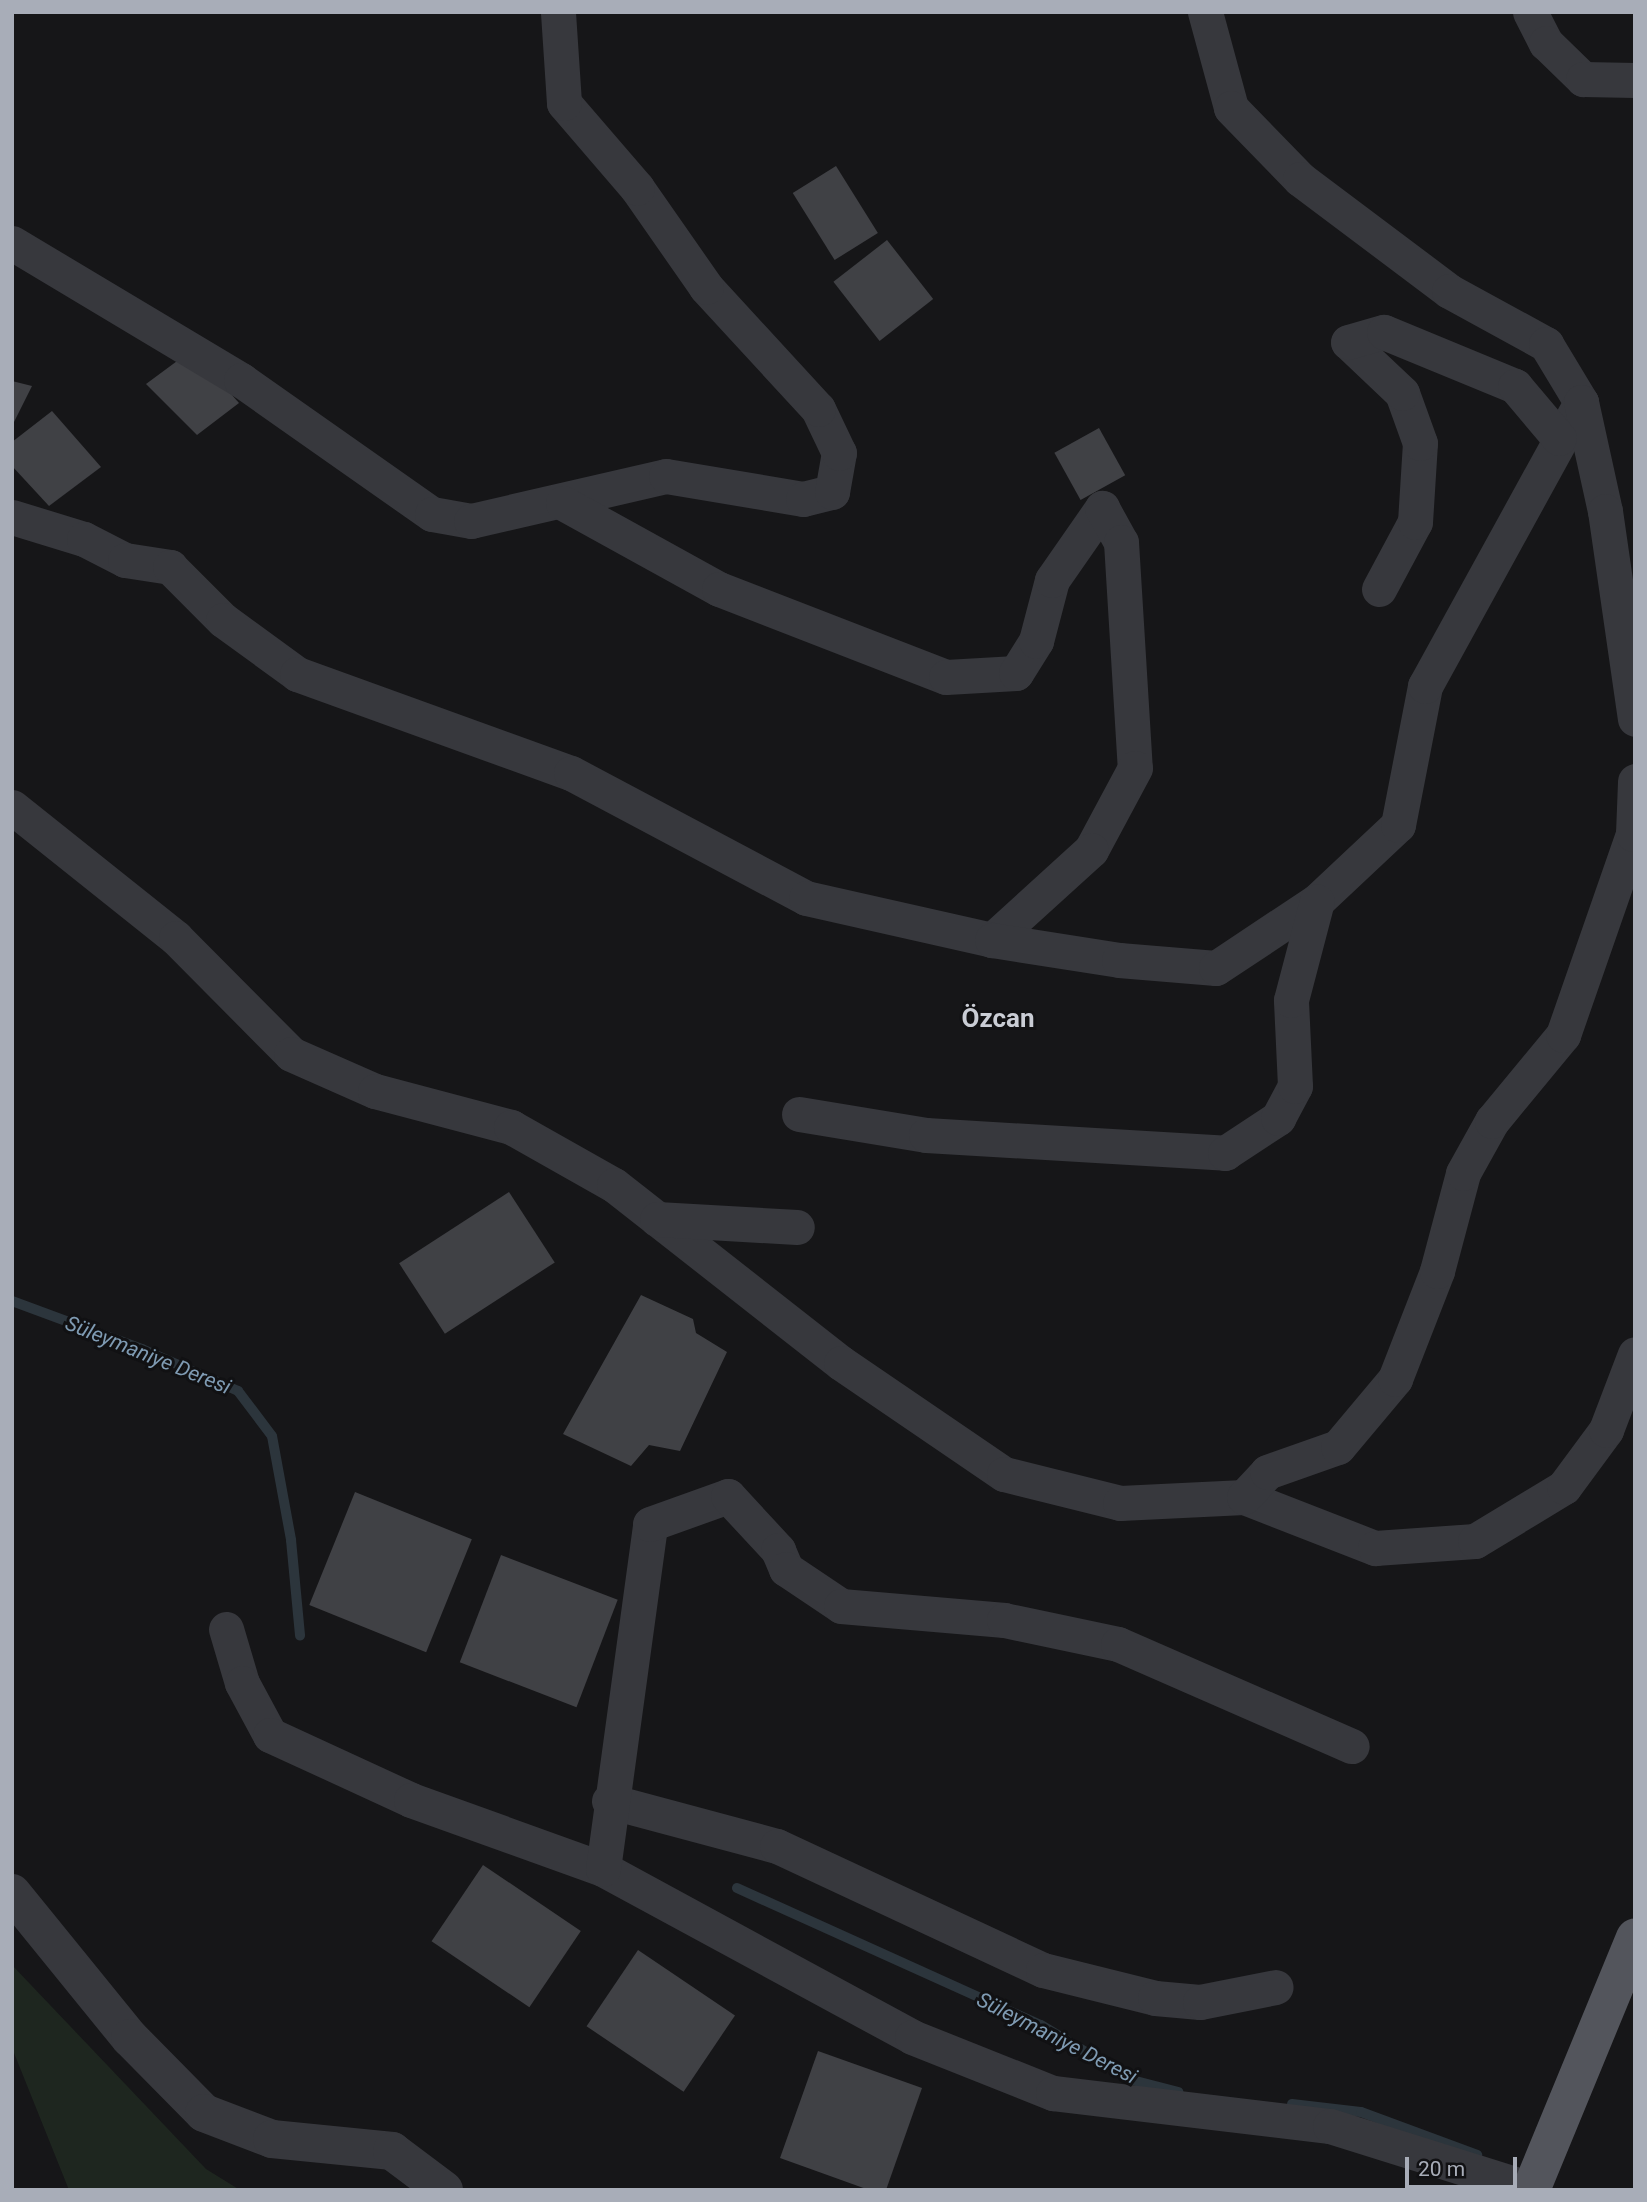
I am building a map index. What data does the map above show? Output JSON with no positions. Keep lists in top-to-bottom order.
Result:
{
  "districts": ["Özcan"],
  "water": ["Süleymaniye Deresi"],
  "scale_bar": "20 m"
}
